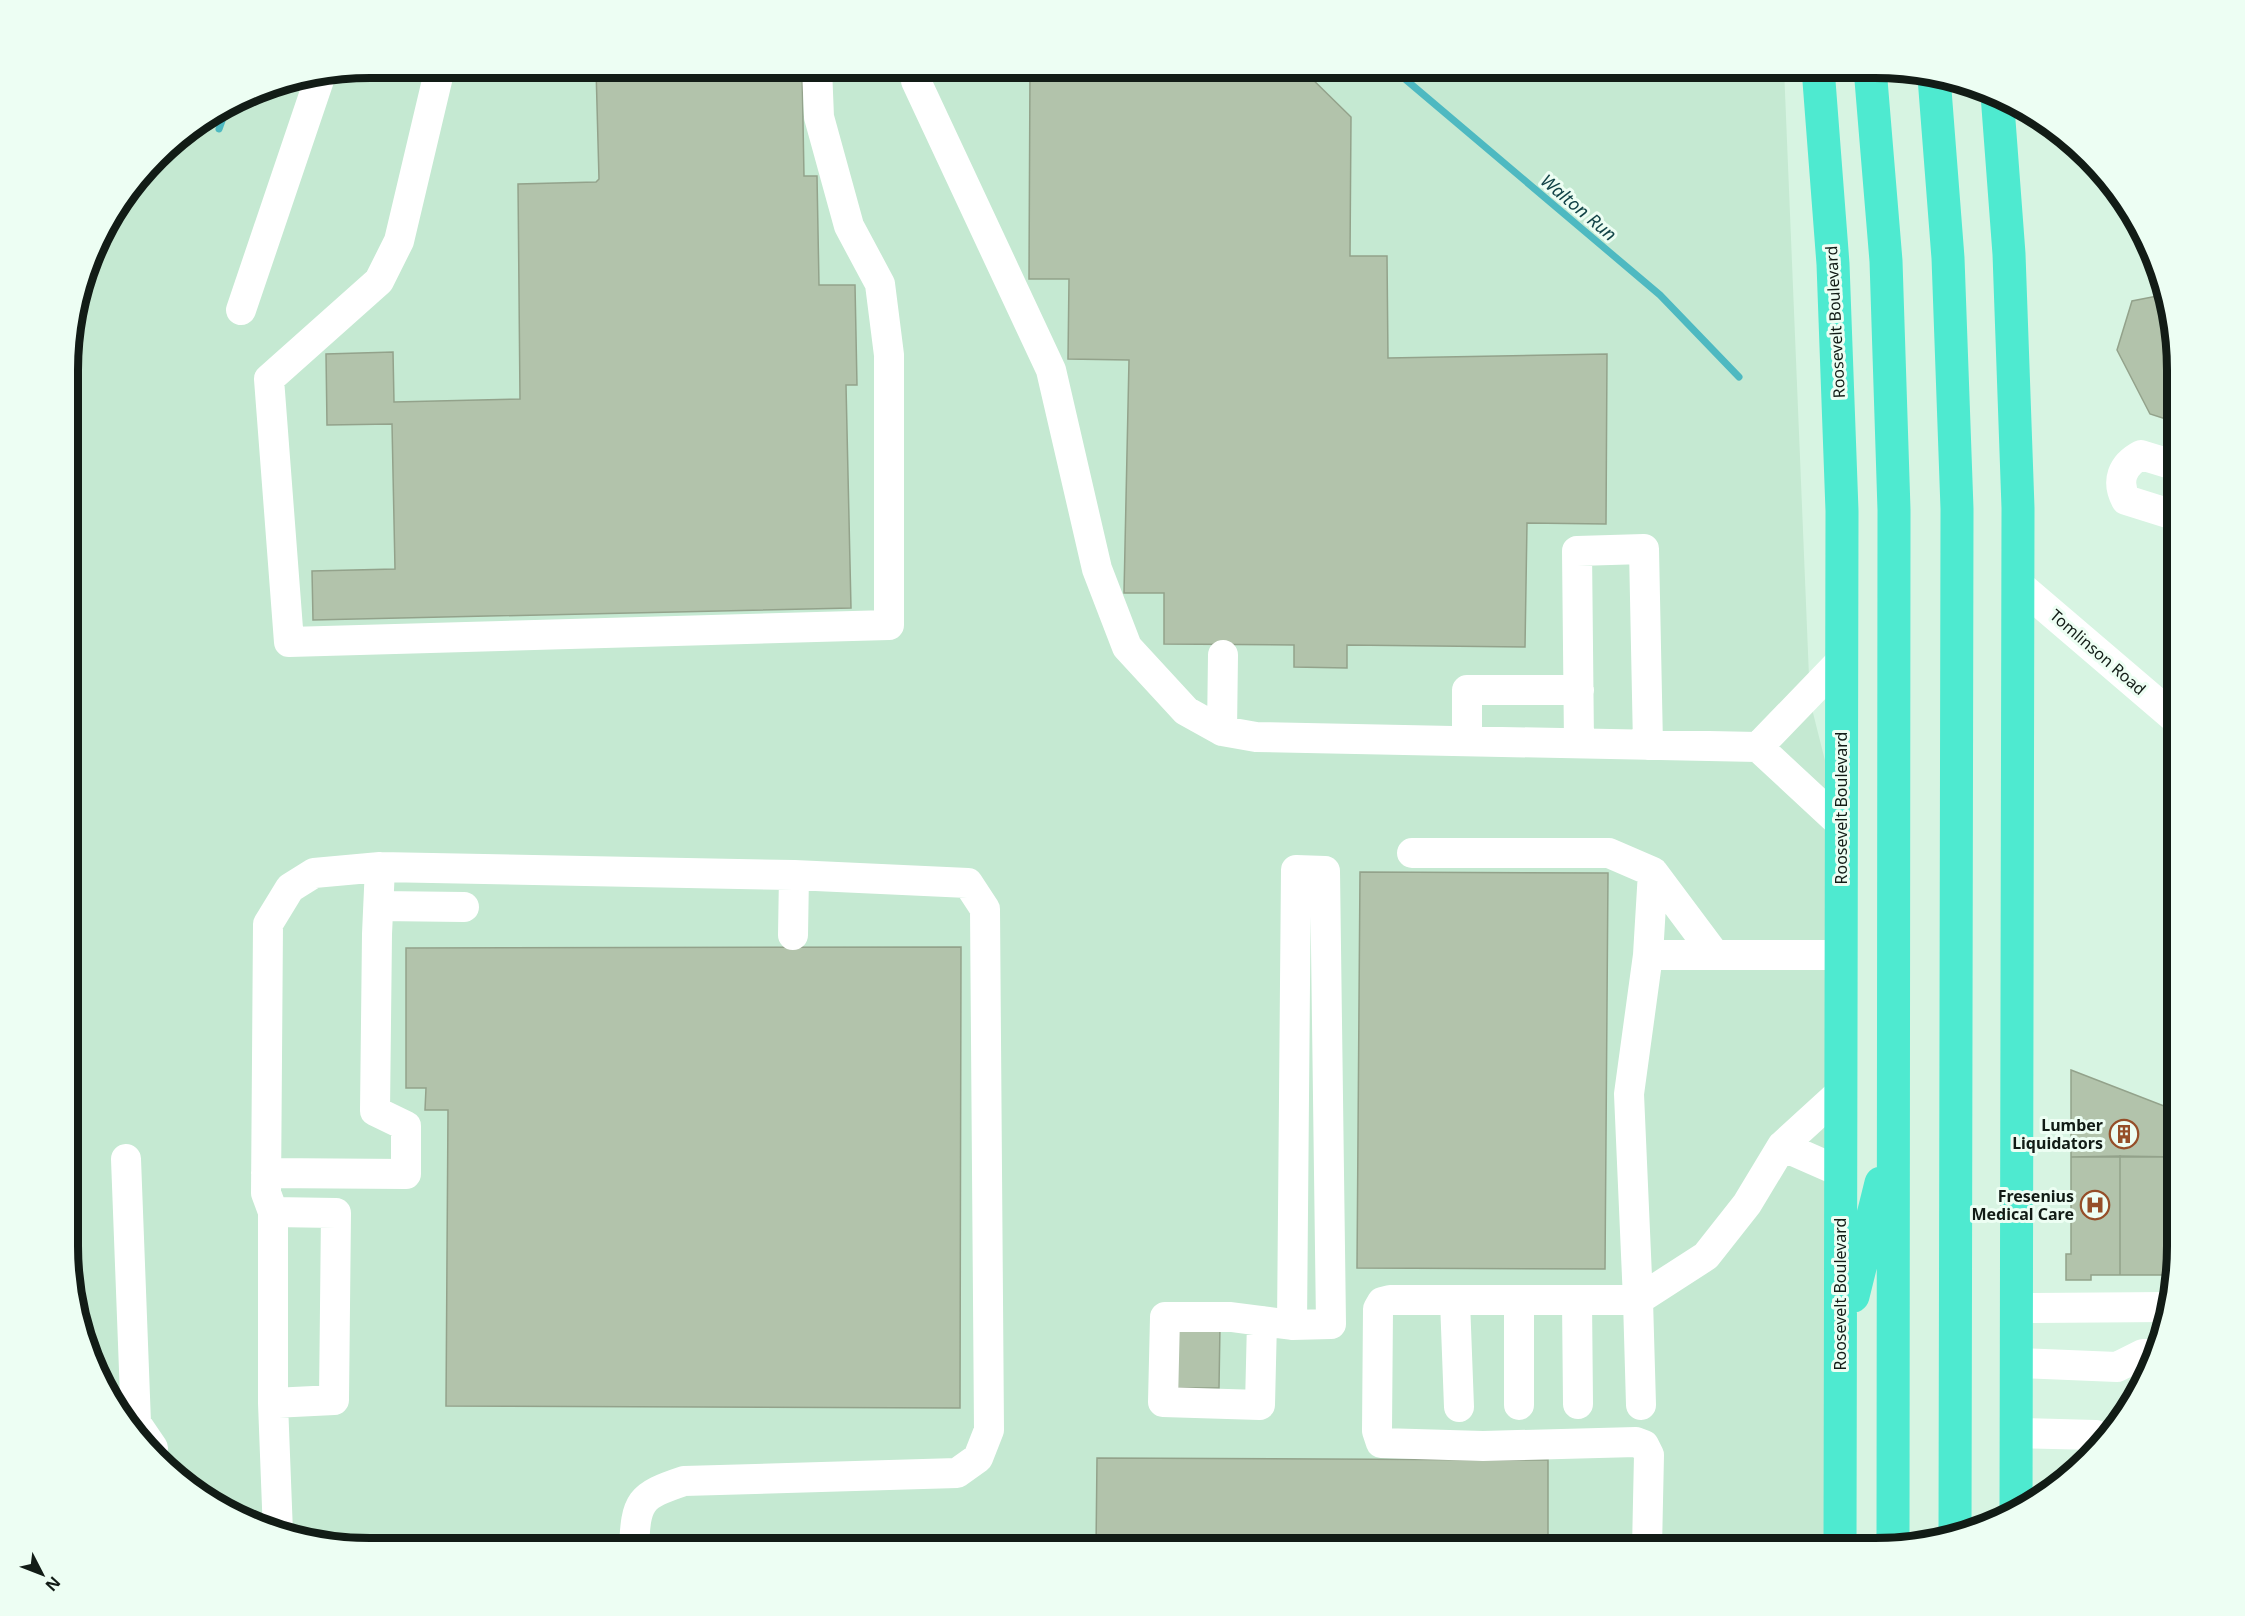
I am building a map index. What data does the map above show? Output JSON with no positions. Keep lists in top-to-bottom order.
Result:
{
  "streets": {
    "highway": ["Roosevelt Boulevard"],
    "street": ["Tomlinson Road"]
  },
  "water": ["Walton Run"],
  "places": {
    "building": ["Lumber Liquidators"],
    "hospital": ["Fresenius Medical Care"]
  },
  "north": "bottom right"
}
